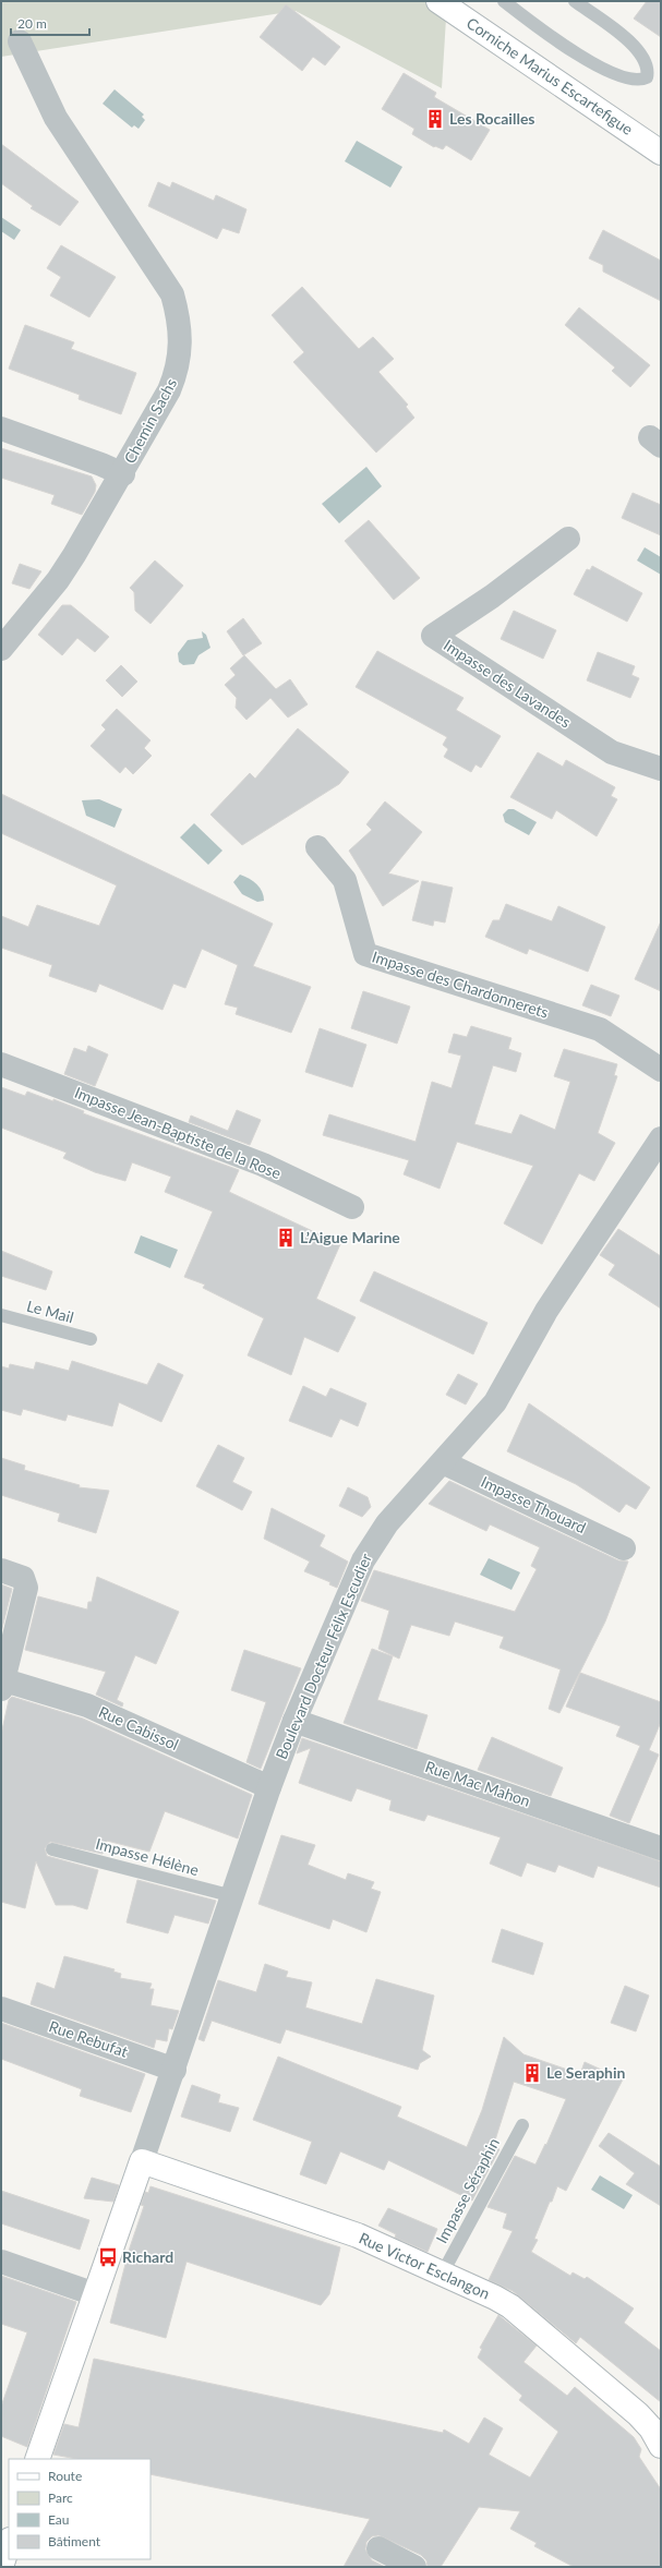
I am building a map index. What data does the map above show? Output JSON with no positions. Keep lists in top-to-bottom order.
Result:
{
  "streets": {
    "main road": ["Corniche Marius Escartefigue", "Rue Victor Esclangon"],
    "street": [
      "Chemin Sachs",
      "Impasse des Lavandes",
      "Impasse des Chardonnerets",
      "Impasse Jean-Baptiste de la Rose",
      "Impasse Thouard",
      "Boulevard Docteur Félix Escudier",
      "Rue Cabissol",
      "Rue Mac Mahon",
      "Rue Rebufat"
    ],
    "lane": ["Le Mail", "Impasse Hélène", "Impasse Séraphin"]
  },
  "crossings": [
    ["Impasse Thouard", "Boulevard Docteur Félix Escudier"],
    ["Boulevard Docteur Félix Escudier", "Rue Cabissol"],
    ["Boulevard Docteur Félix Escudier", "Rue Mac Mahon"],
    ["Boulevard Docteur Félix Escudier", "Impasse Hélène"],
    ["Boulevard Docteur Félix Escudier", "Rue Rebufat"],
    ["Boulevard Docteur Félix Escudier", "Rue Victor Esclangon"],
    ["Impasse Séraphin", "Rue Victor Esclangon"]
  ],
  "places": {
    "building": ["Les Rocailles", "L’Aigue Marine", "Le Seraphin"],
    "bus stop": ["Richard"]
  },
  "legend": [
    "Route",
    "Parc",
    "Eau",
    "Bâtiment"
  ],
  "scale_bar": "20 m"
}
